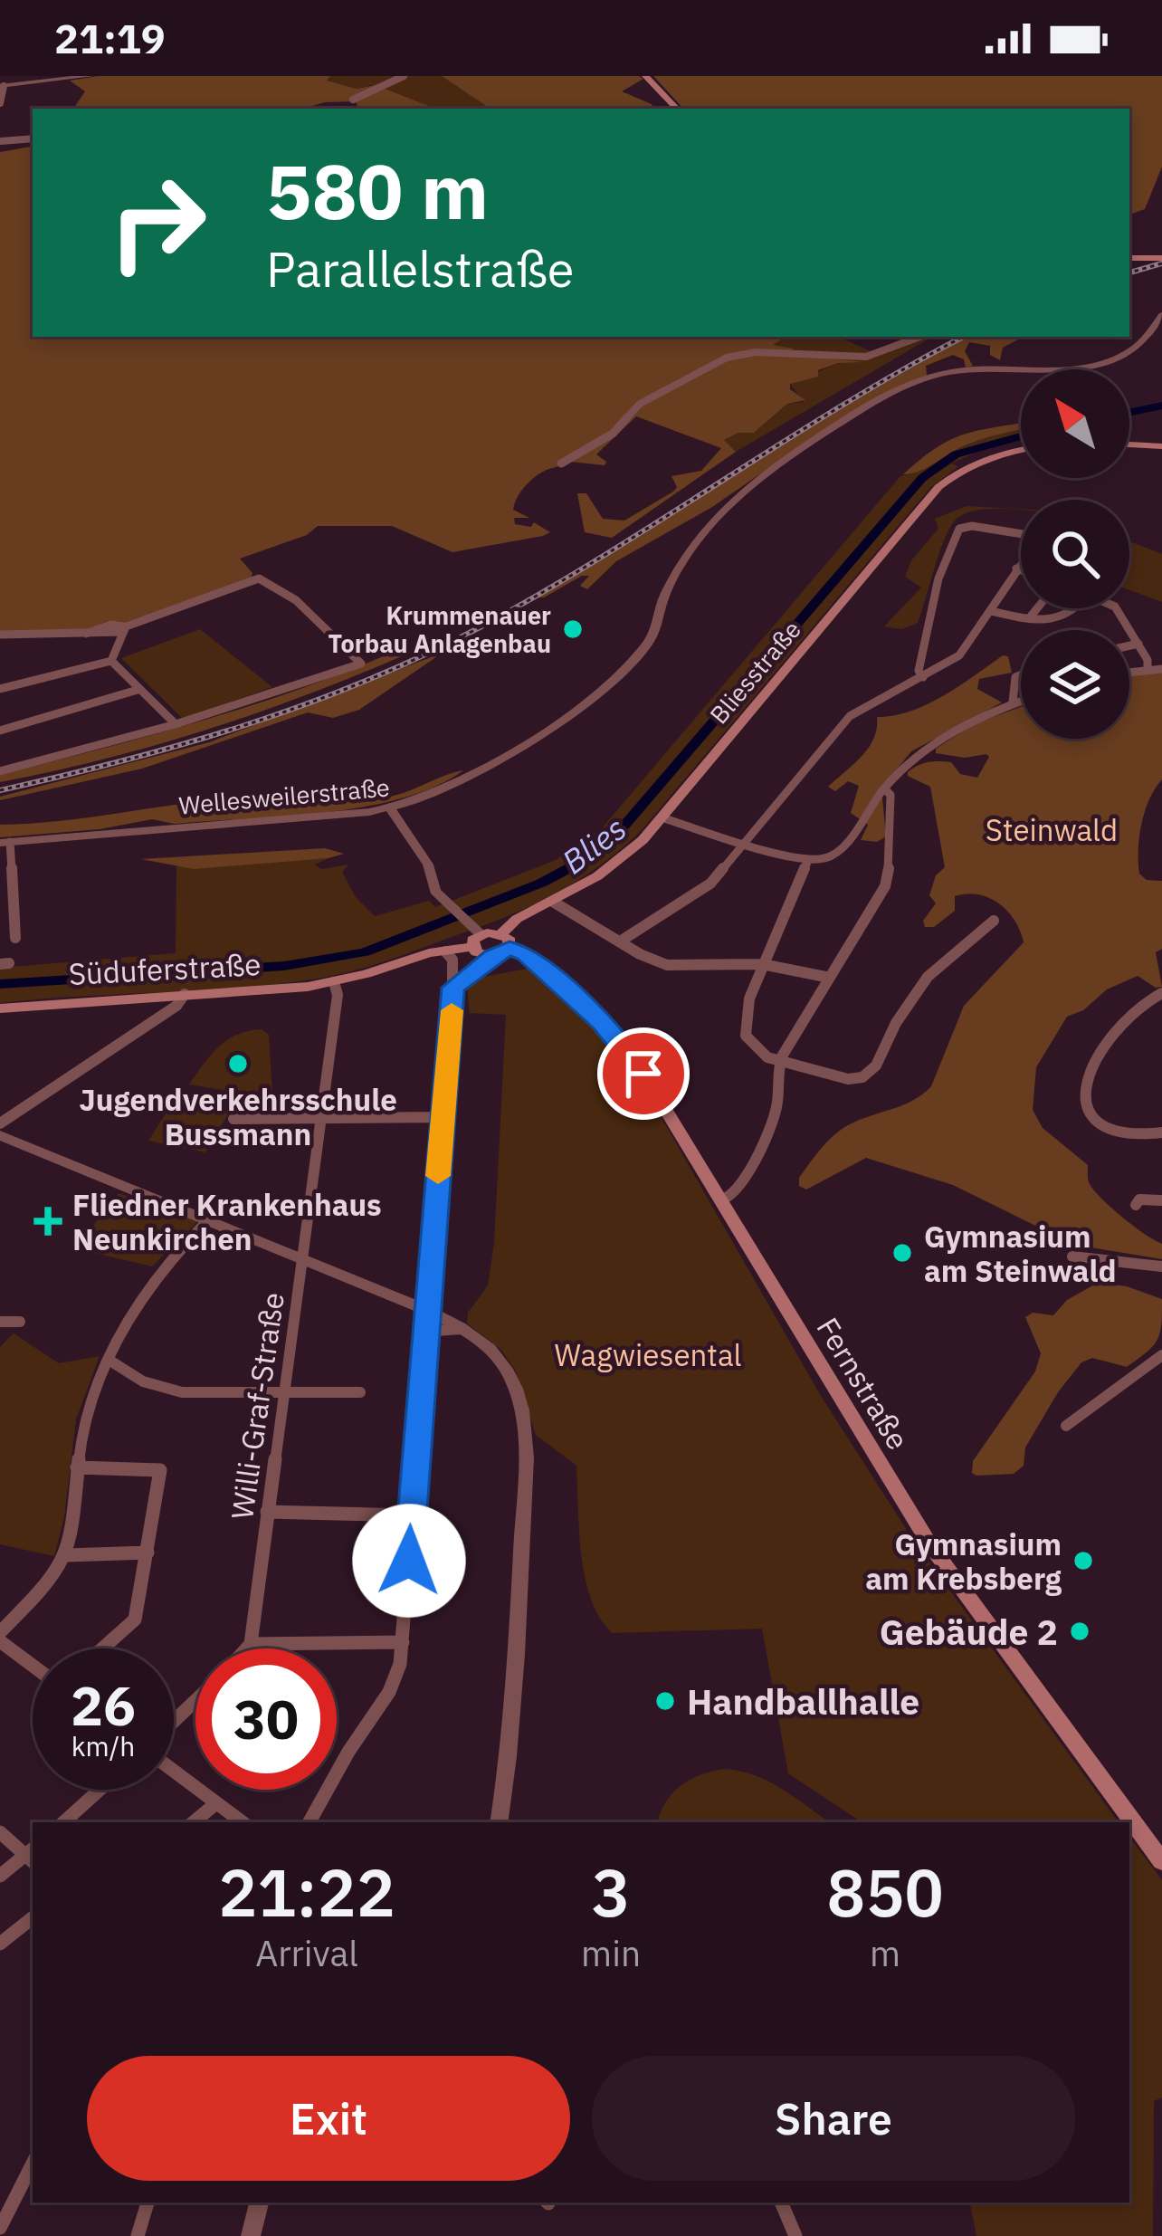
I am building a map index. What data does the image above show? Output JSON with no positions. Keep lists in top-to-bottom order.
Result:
{
  "streets": {
    "main road": ["Bliesstraße", "Süduferstraße", "Fernstraße"],
    "street": ["Wellesweilerstraße", "Willi-Graf-Straße"]
  },
  "crossings": [
    ["Bliesstraße", "Fernstraße"],
    ["Süduferstraße", "Willi-Graf-Straße"]
  ],
  "water": ["Blies"],
  "parks": ["Steinwald", "Wagwiesental"],
  "places": {
    "other": [
      "Krummenauer Torbau Anlagenbau",
      "Jugendverkehrsschule Bussmann",
      "Gymnasium am Steinwald",
      "Gymnasium am Krebsberg",
      "Gebäude 2",
      "Handballhalle"
    ],
    "health": ["Fliedner Krankenhaus Neunkirchen"]
  },
  "north": "top left",
  "page": {
    "status": "21:19",
    "turn": ["580 m", "Parallelstraße"],
    "speed": "26 km/h",
    "limit": "30",
    "eta": [
      "21:22",
      "Arrival",
      "3",
      "min",
      "850",
      "m"
    ],
    "buttons": ["Exit", "Share"]
  }
}
